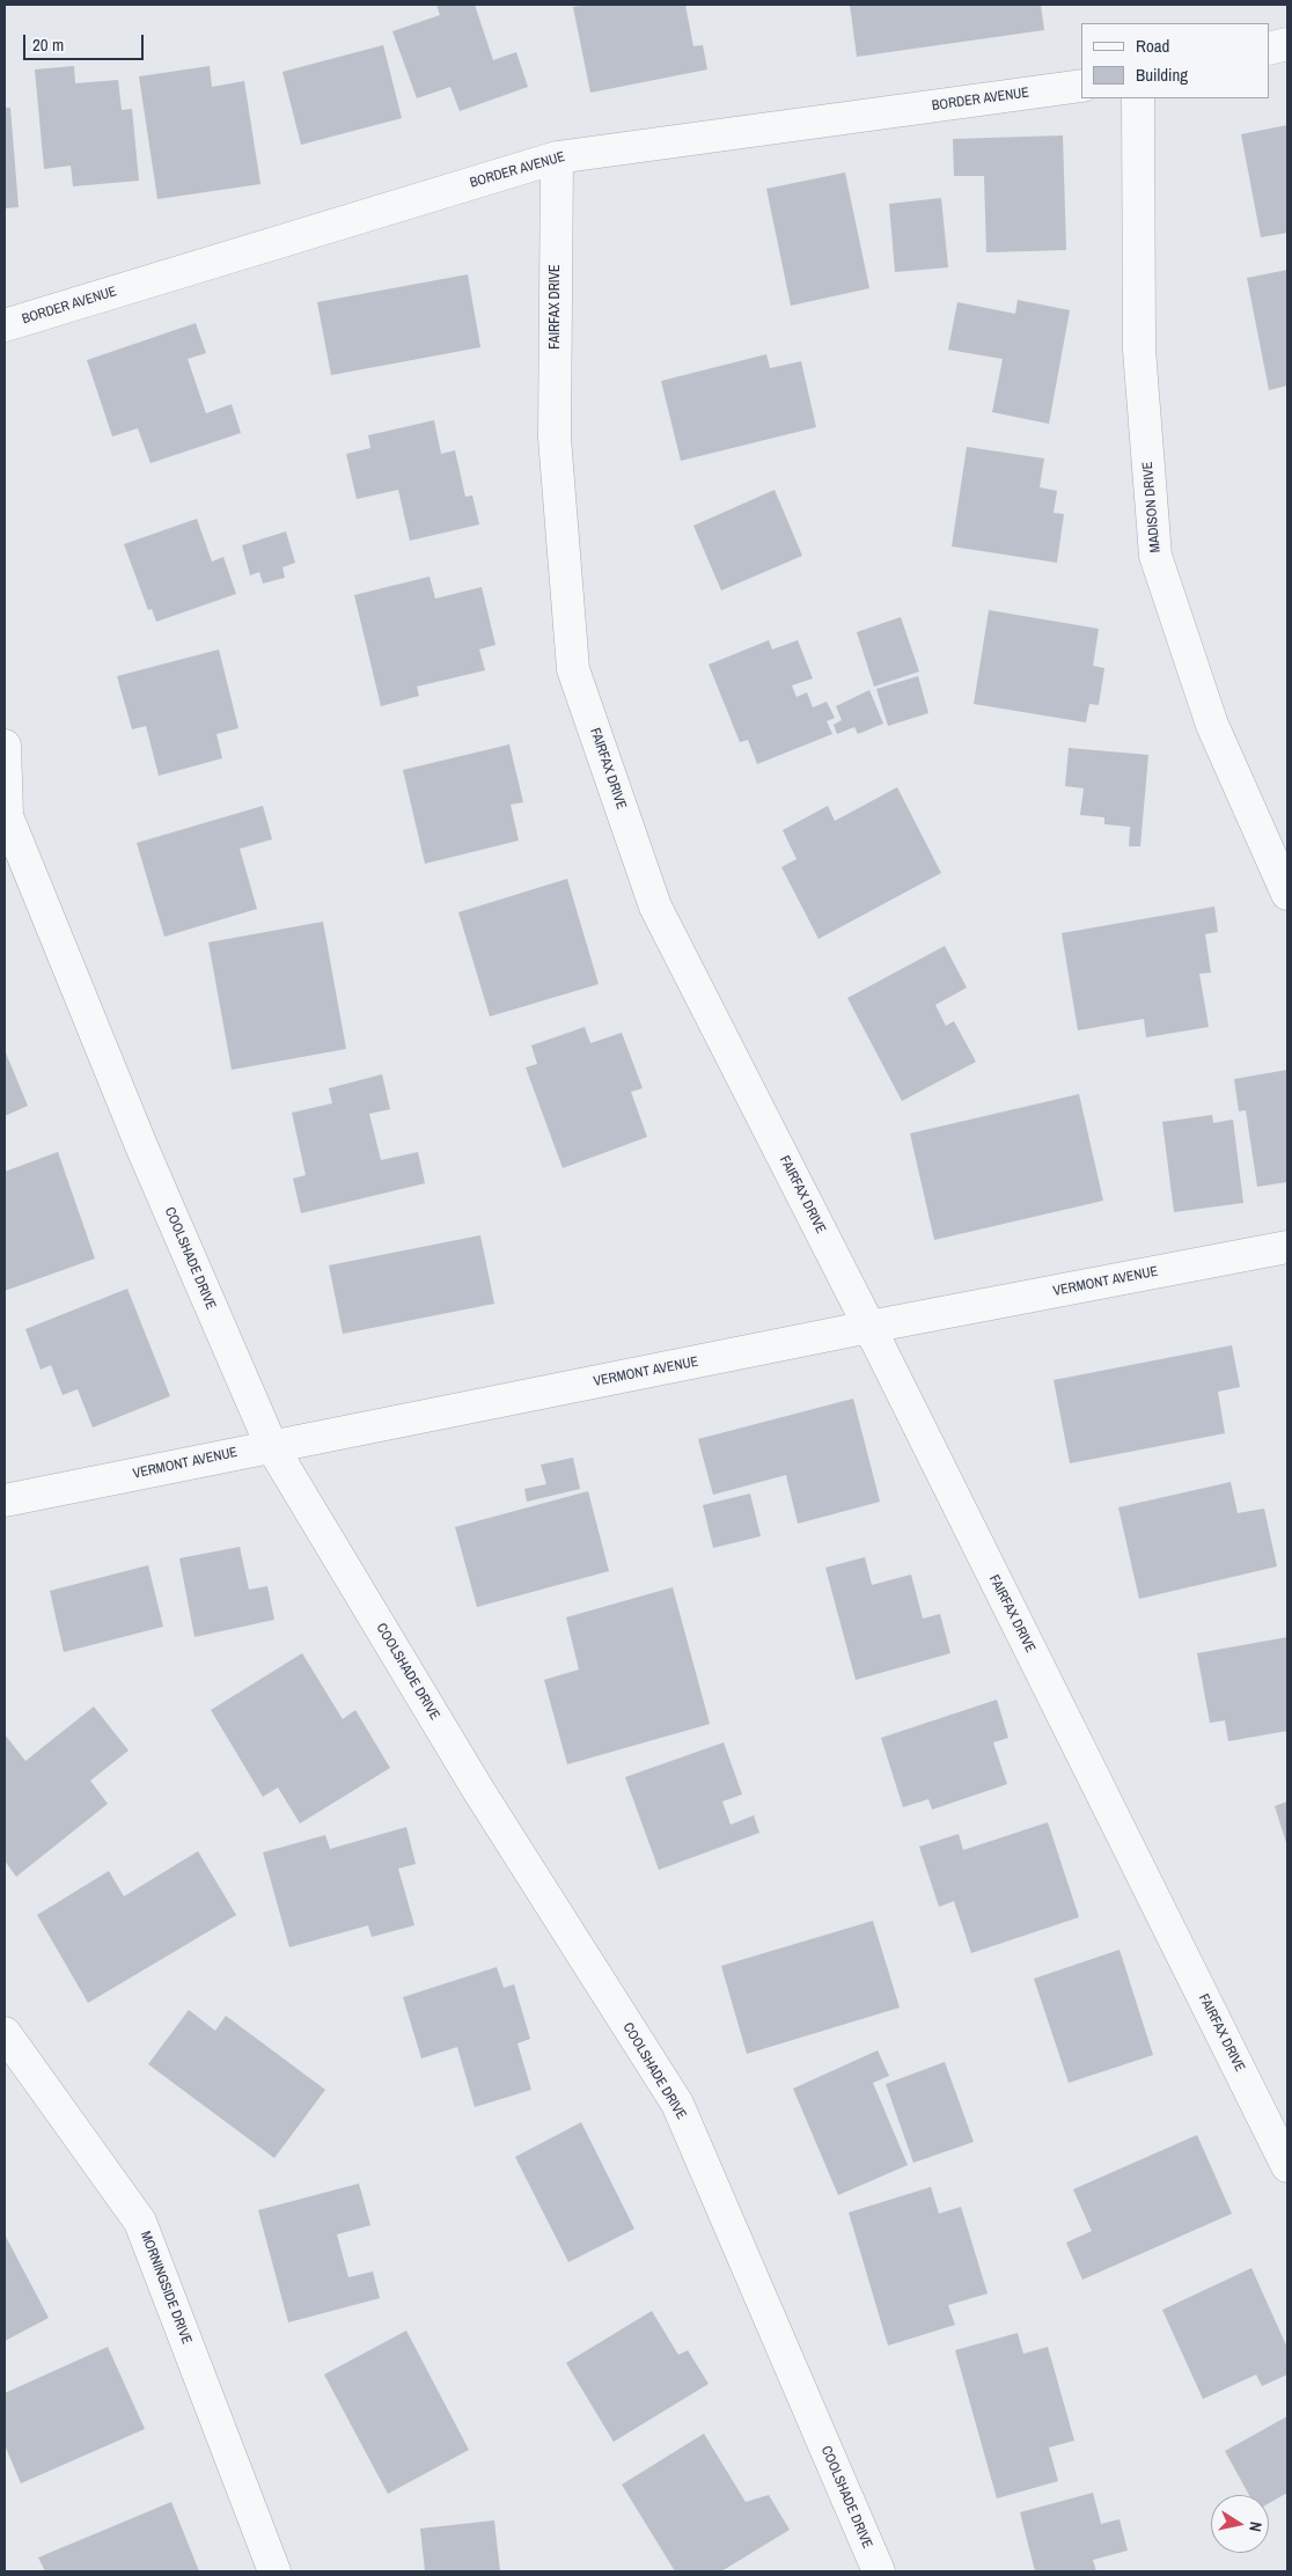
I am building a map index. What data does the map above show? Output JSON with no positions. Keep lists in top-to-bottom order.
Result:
{
  "streets": {
    "street": [
      "BORDER AVENUE",
      "FAIRFAX DRIVE",
      "MADISON DRIVE",
      "COOLSHADE DRIVE",
      "VERMONT AVENUE",
      "MORNINGSIDE DRIVE"
    ]
  },
  "crossings": [
    ["BORDER AVENUE", "FAIRFAX DRIVE"],
    ["FAIRFAX DRIVE", "VERMONT AVENUE"],
    ["COOLSHADE DRIVE", "VERMONT AVENUE"]
  ],
  "legend": ["Road", "Building"],
  "scale_bar": "20 m",
  "north": "right"
}
